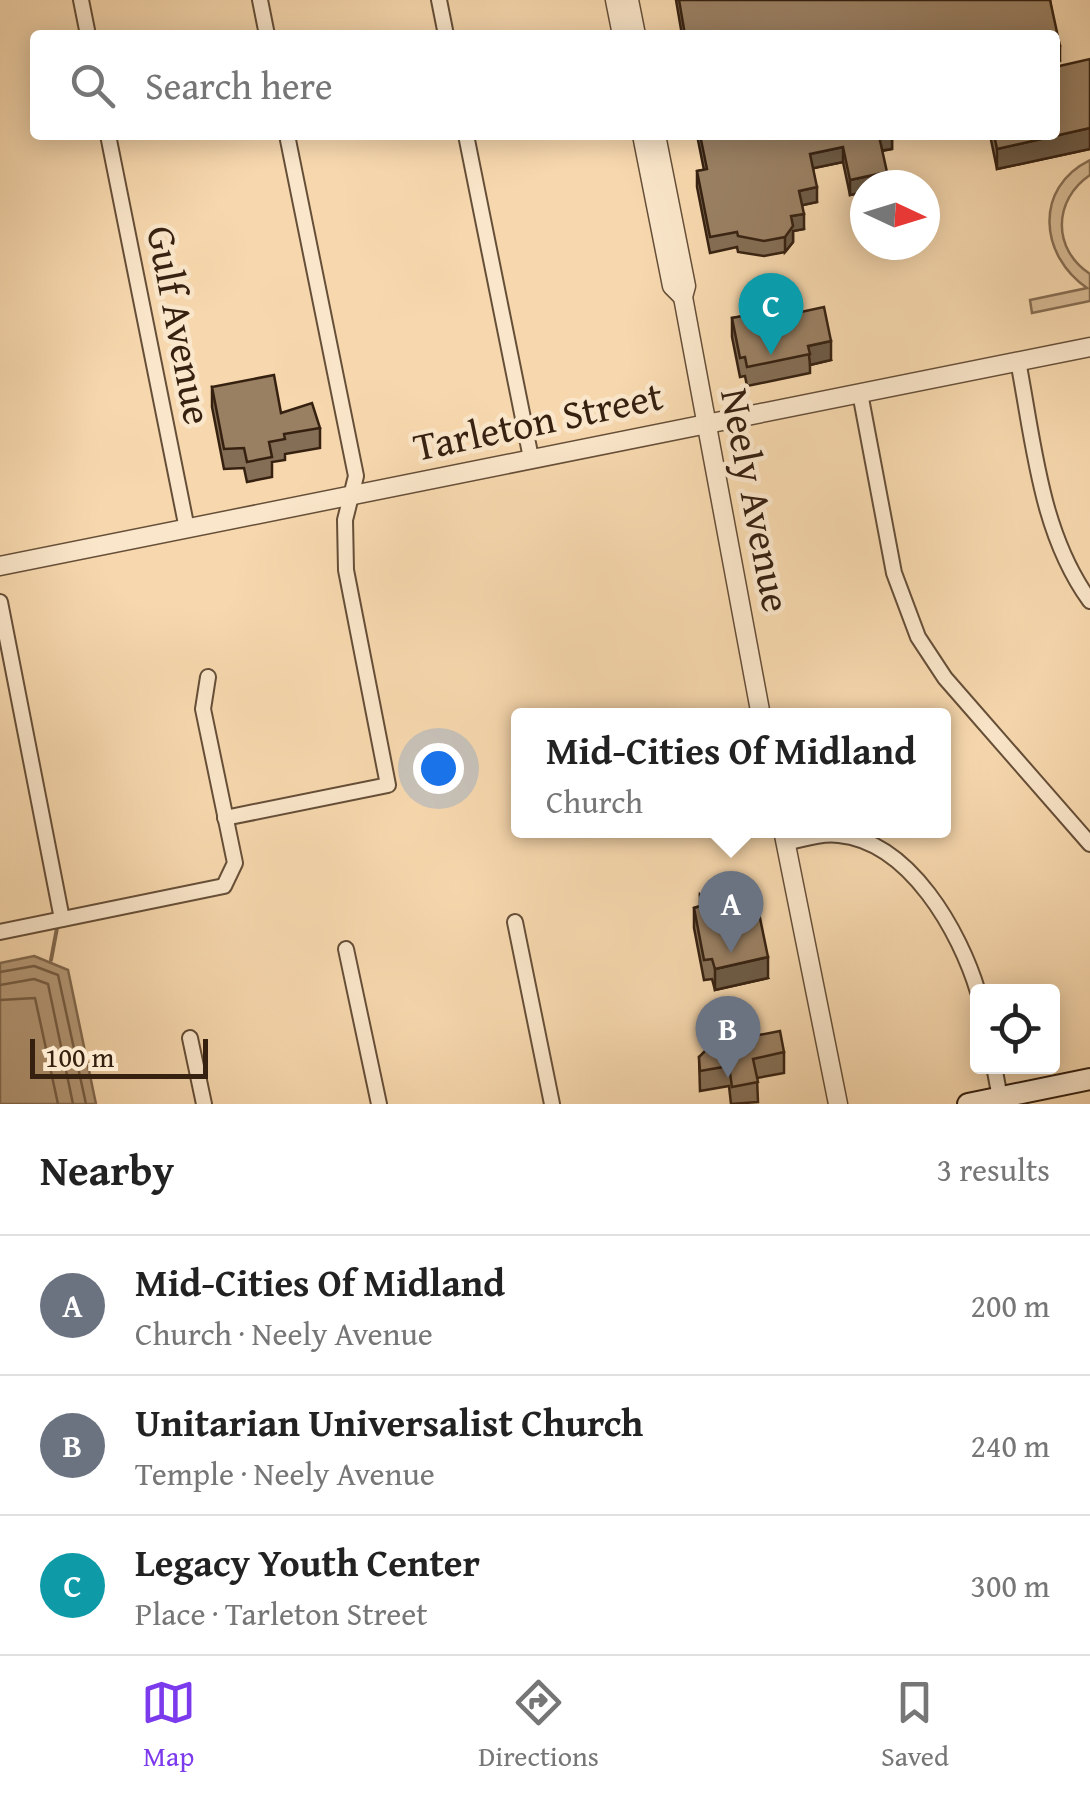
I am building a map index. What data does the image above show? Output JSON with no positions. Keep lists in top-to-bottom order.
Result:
{
  "streets": {
    "street": ["Gulf Avenue", "Tarleton Street", "Neely Avenue"]
  },
  "crossings": [
    ["Gulf Avenue", "Tarleton Street"],
    ["Tarleton Street", "Neely Avenue"]
  ],
  "scale_bar": "100 m",
  "north": "right",
  "page": {
    "search": "Search here",
    "pins": ["C", "A", "B"],
    "popup": ["Mid-Cities Of Midland", "Church"],
    "scale": "100 m",
    "heading": ["Nearby", "3 results"],
    "list": [
      {
        "mark": "A",
        "name": "Mid-Cities Of Midland",
        "note": "Church · Neely Avenue",
        "value": "200 m"
      },
      {
        "mark": "B",
        "name": "Unitarian Universalist Church",
        "note": "Temple · Neely Avenue",
        "value": "240 m"
      },
      {
        "mark": "C",
        "name": "Legacy Youth Center",
        "note": "Place · Tarleton Street",
        "value": "300 m"
      }
    ],
    "nav": ["Map", "Directions", "Saved"]
  }
}
